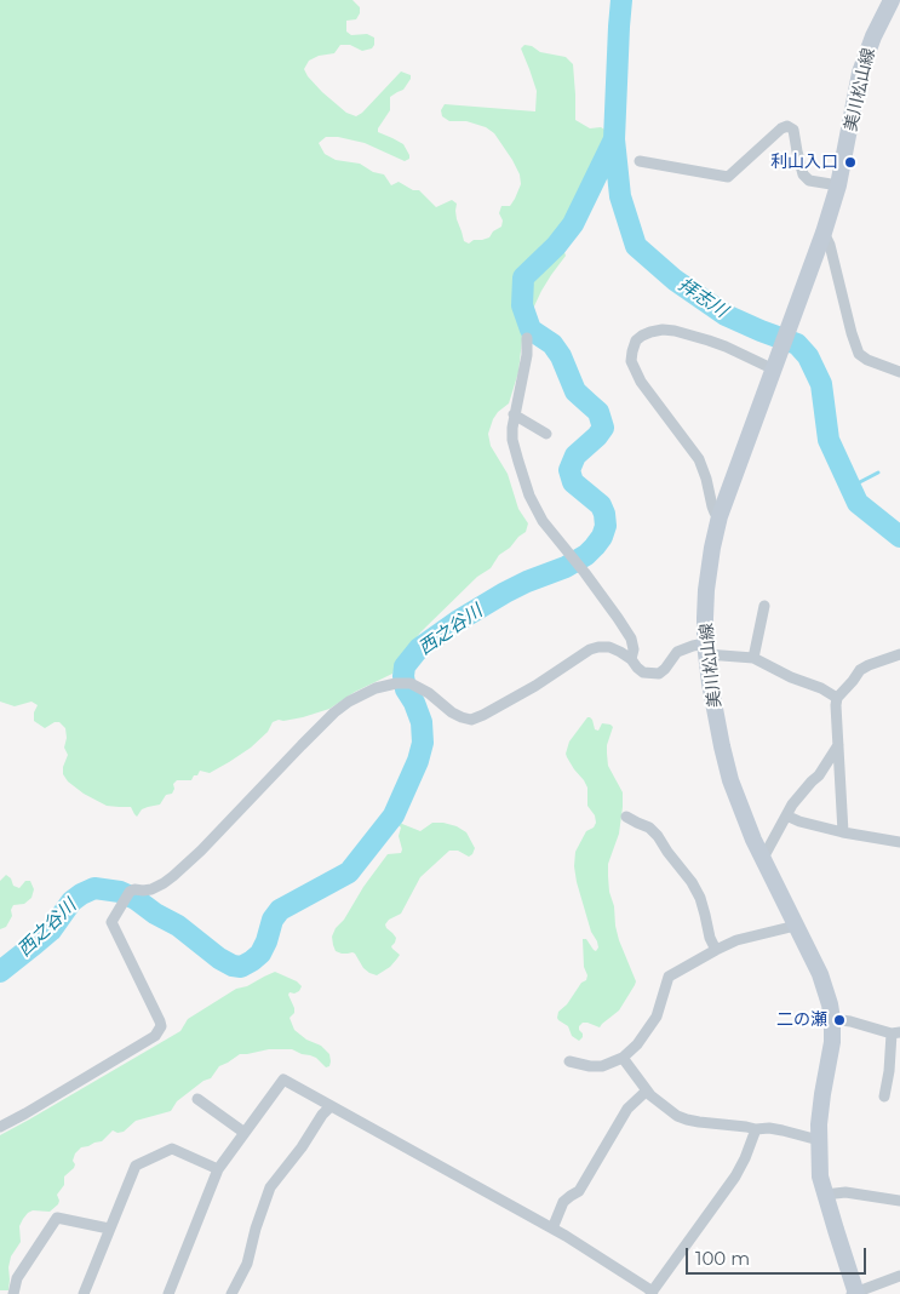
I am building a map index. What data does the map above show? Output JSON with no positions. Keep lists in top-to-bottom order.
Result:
{
  "streets": {
    "main road": ["美川松山線"]
  },
  "water": ["拝志川", "西之谷川"],
  "places": ["利山入口", "二の瀬"],
  "scale_bar": "100 m"
}
